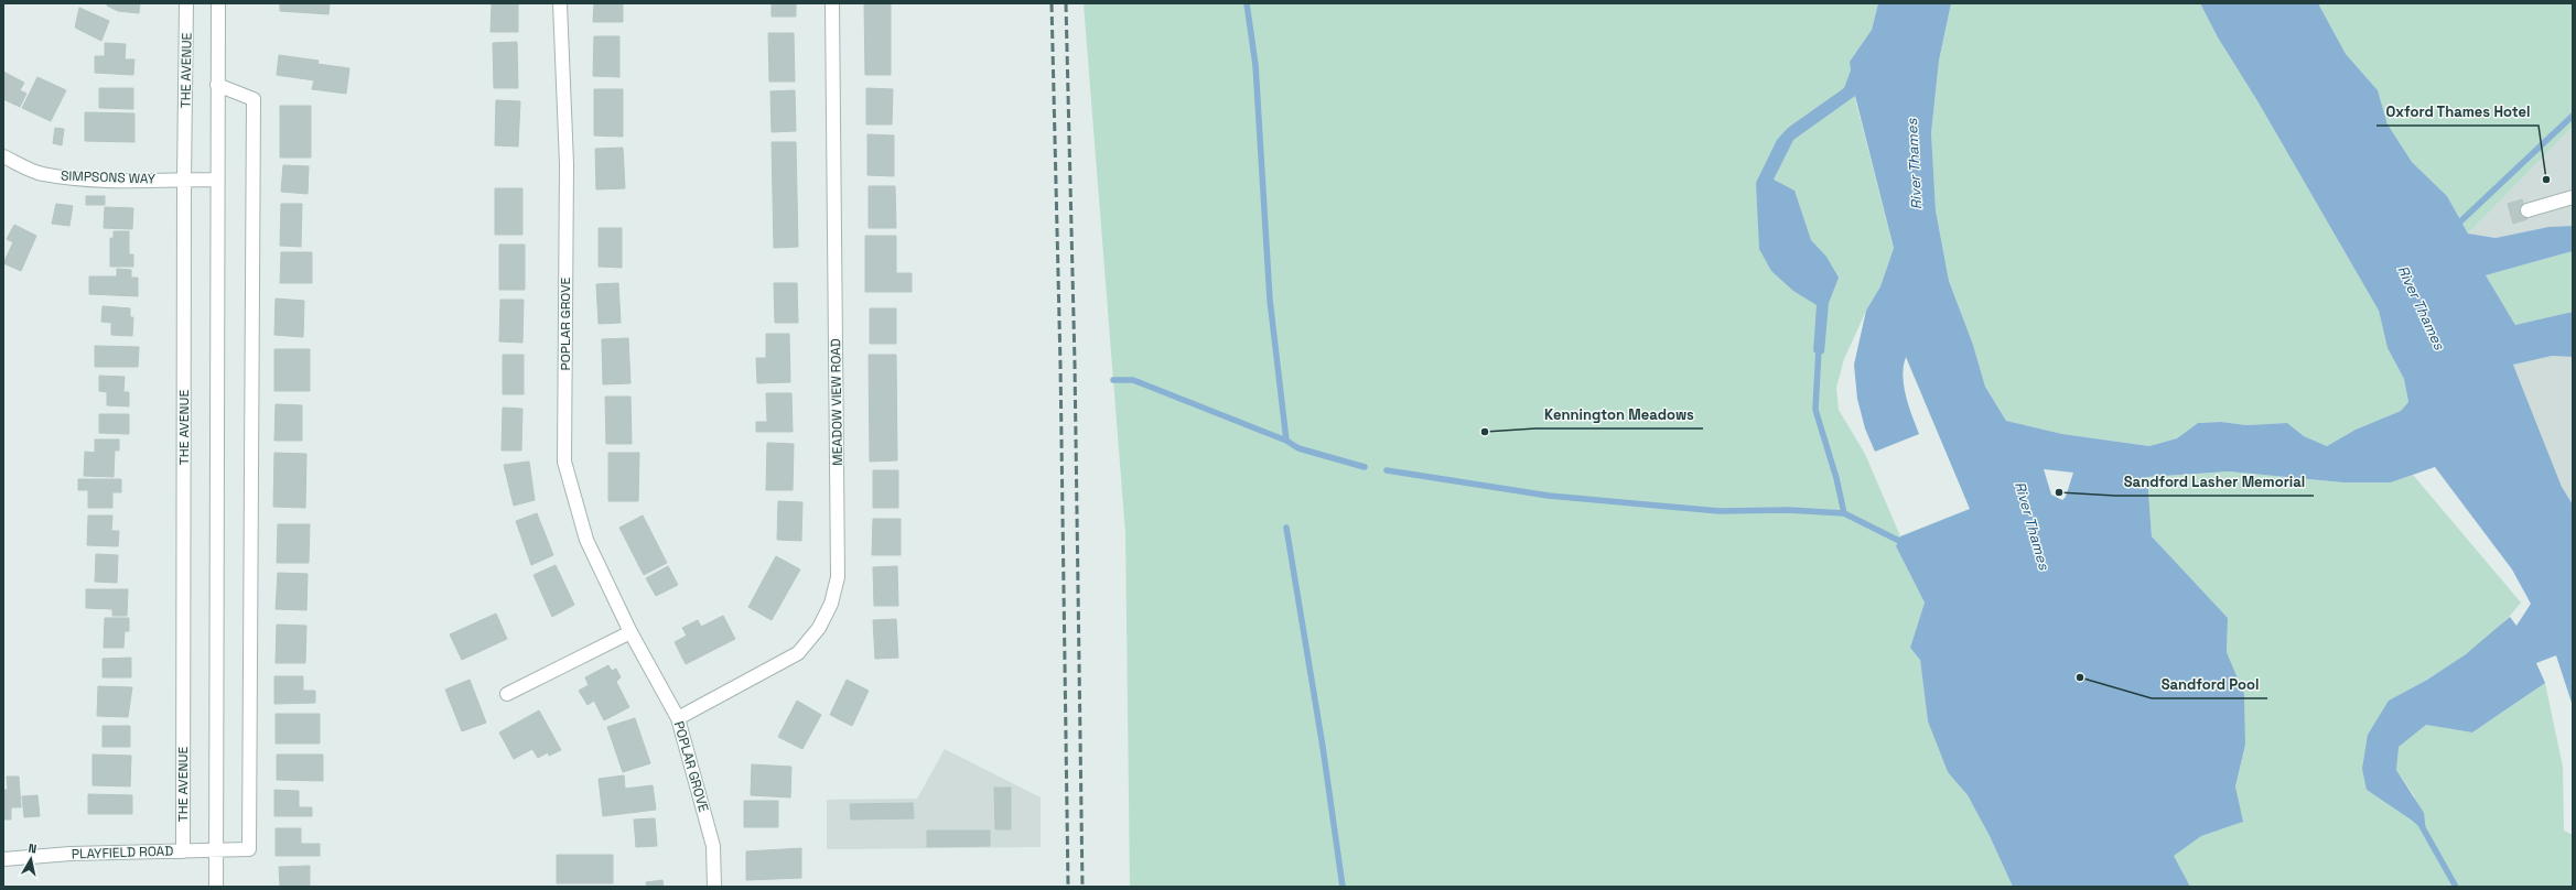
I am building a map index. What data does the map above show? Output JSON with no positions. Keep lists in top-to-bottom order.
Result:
{
  "streets": {
    "street": [
      "THE AVENUE",
      "SIMPSONS WAY",
      "POPLAR GROVE",
      "MEADOW VIEW ROAD",
      "PLAYFIELD ROAD"
    ]
  },
  "crossings": [
    ["THE AVENUE", "SIMPSONS WAY"],
    ["THE AVENUE", "PLAYFIELD ROAD"],
    ["POPLAR GROVE", "MEADOW VIEW ROAD"]
  ],
  "water": ["River Thames"],
  "places": [
    "Oxford Thames Hotel",
    "Kennington Meadows",
    "Sandford Lasher Memorial",
    "Sandford Pool"
  ],
  "north": "top"
}
